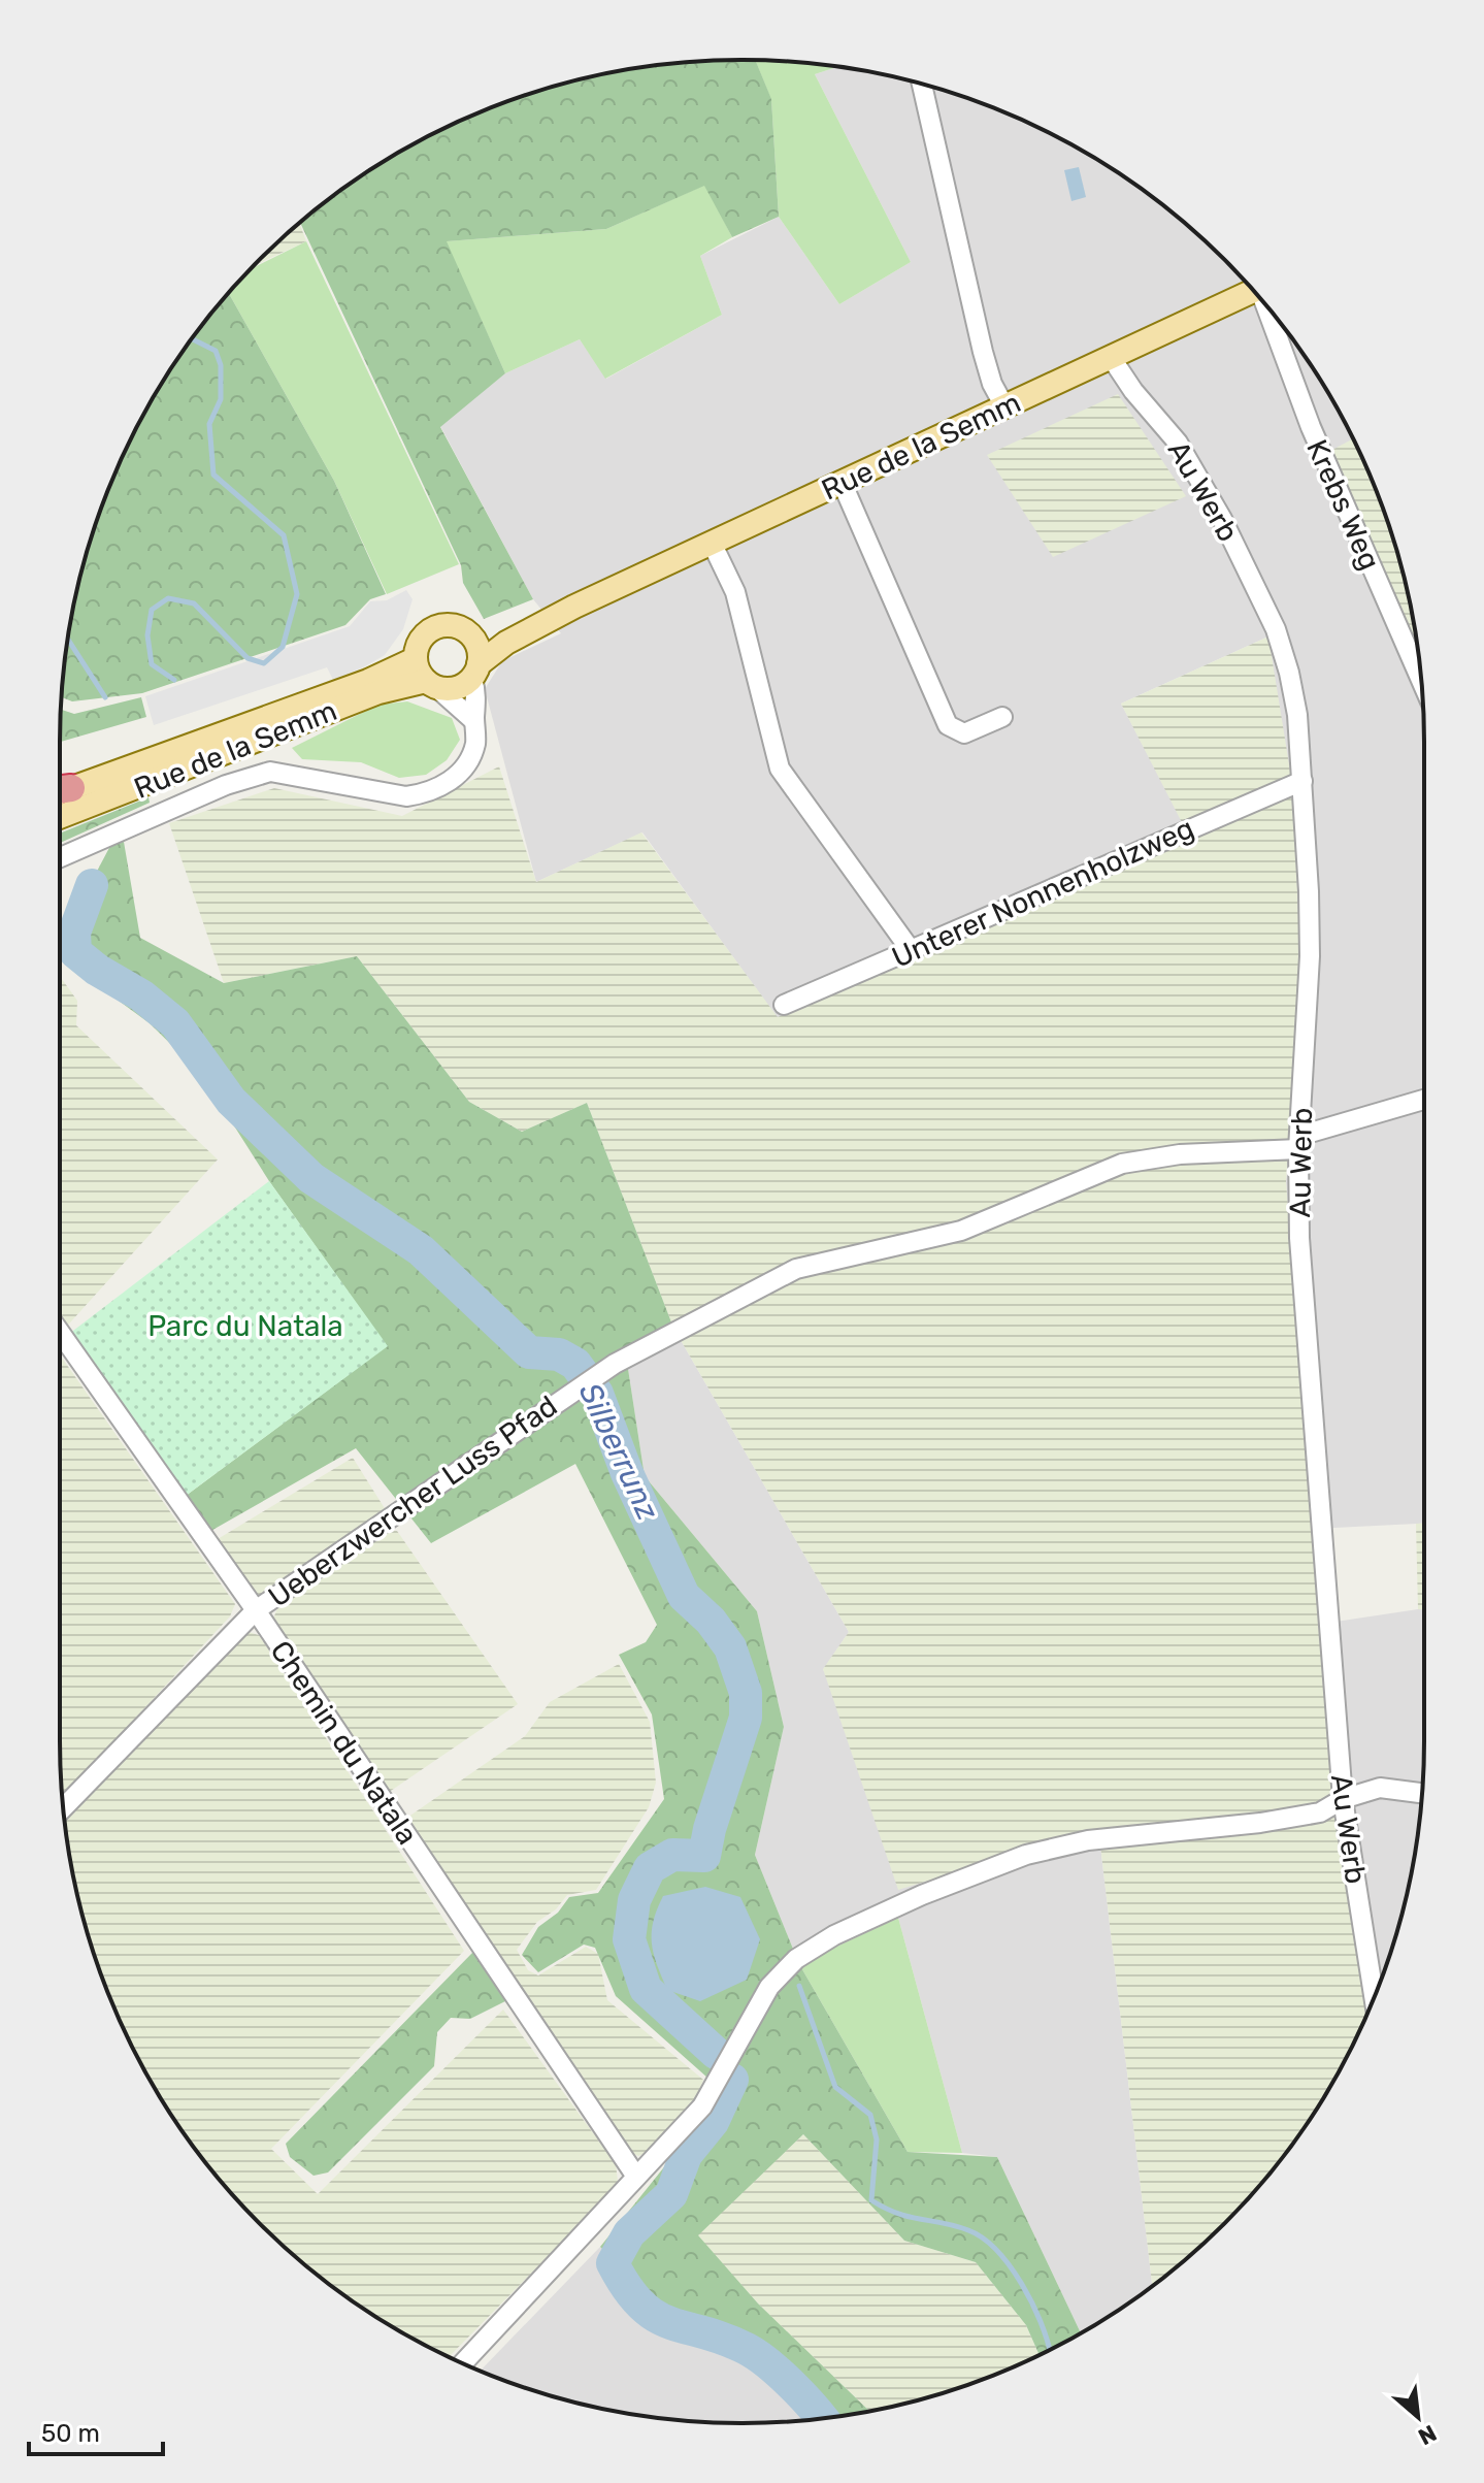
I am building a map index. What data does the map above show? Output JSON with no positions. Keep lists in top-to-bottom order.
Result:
{
  "streets": {
    "main road": ["Rue de la Semm"],
    "street": [
      "Au Werb",
      "Krebs Weg",
      "Unterer Nonnenholzweg",
      "Ueberzwercher Luss Pfad",
      "Chemin du Natala"
    ]
  },
  "crossings": [
    ["Rue de la Semm", "Au Werb"],
    ["Au Werb", "Unterer Nonnenholzweg"],
    ["Au Werb", "Ueberzwercher Luss Pfad"],
    ["Ueberzwercher Luss Pfad", "Chemin du Natala"]
  ],
  "water": ["Silberrunz"],
  "parks": ["Parc du Natala"],
  "scale_bar": "50 m",
  "north": "bottom right"
}
